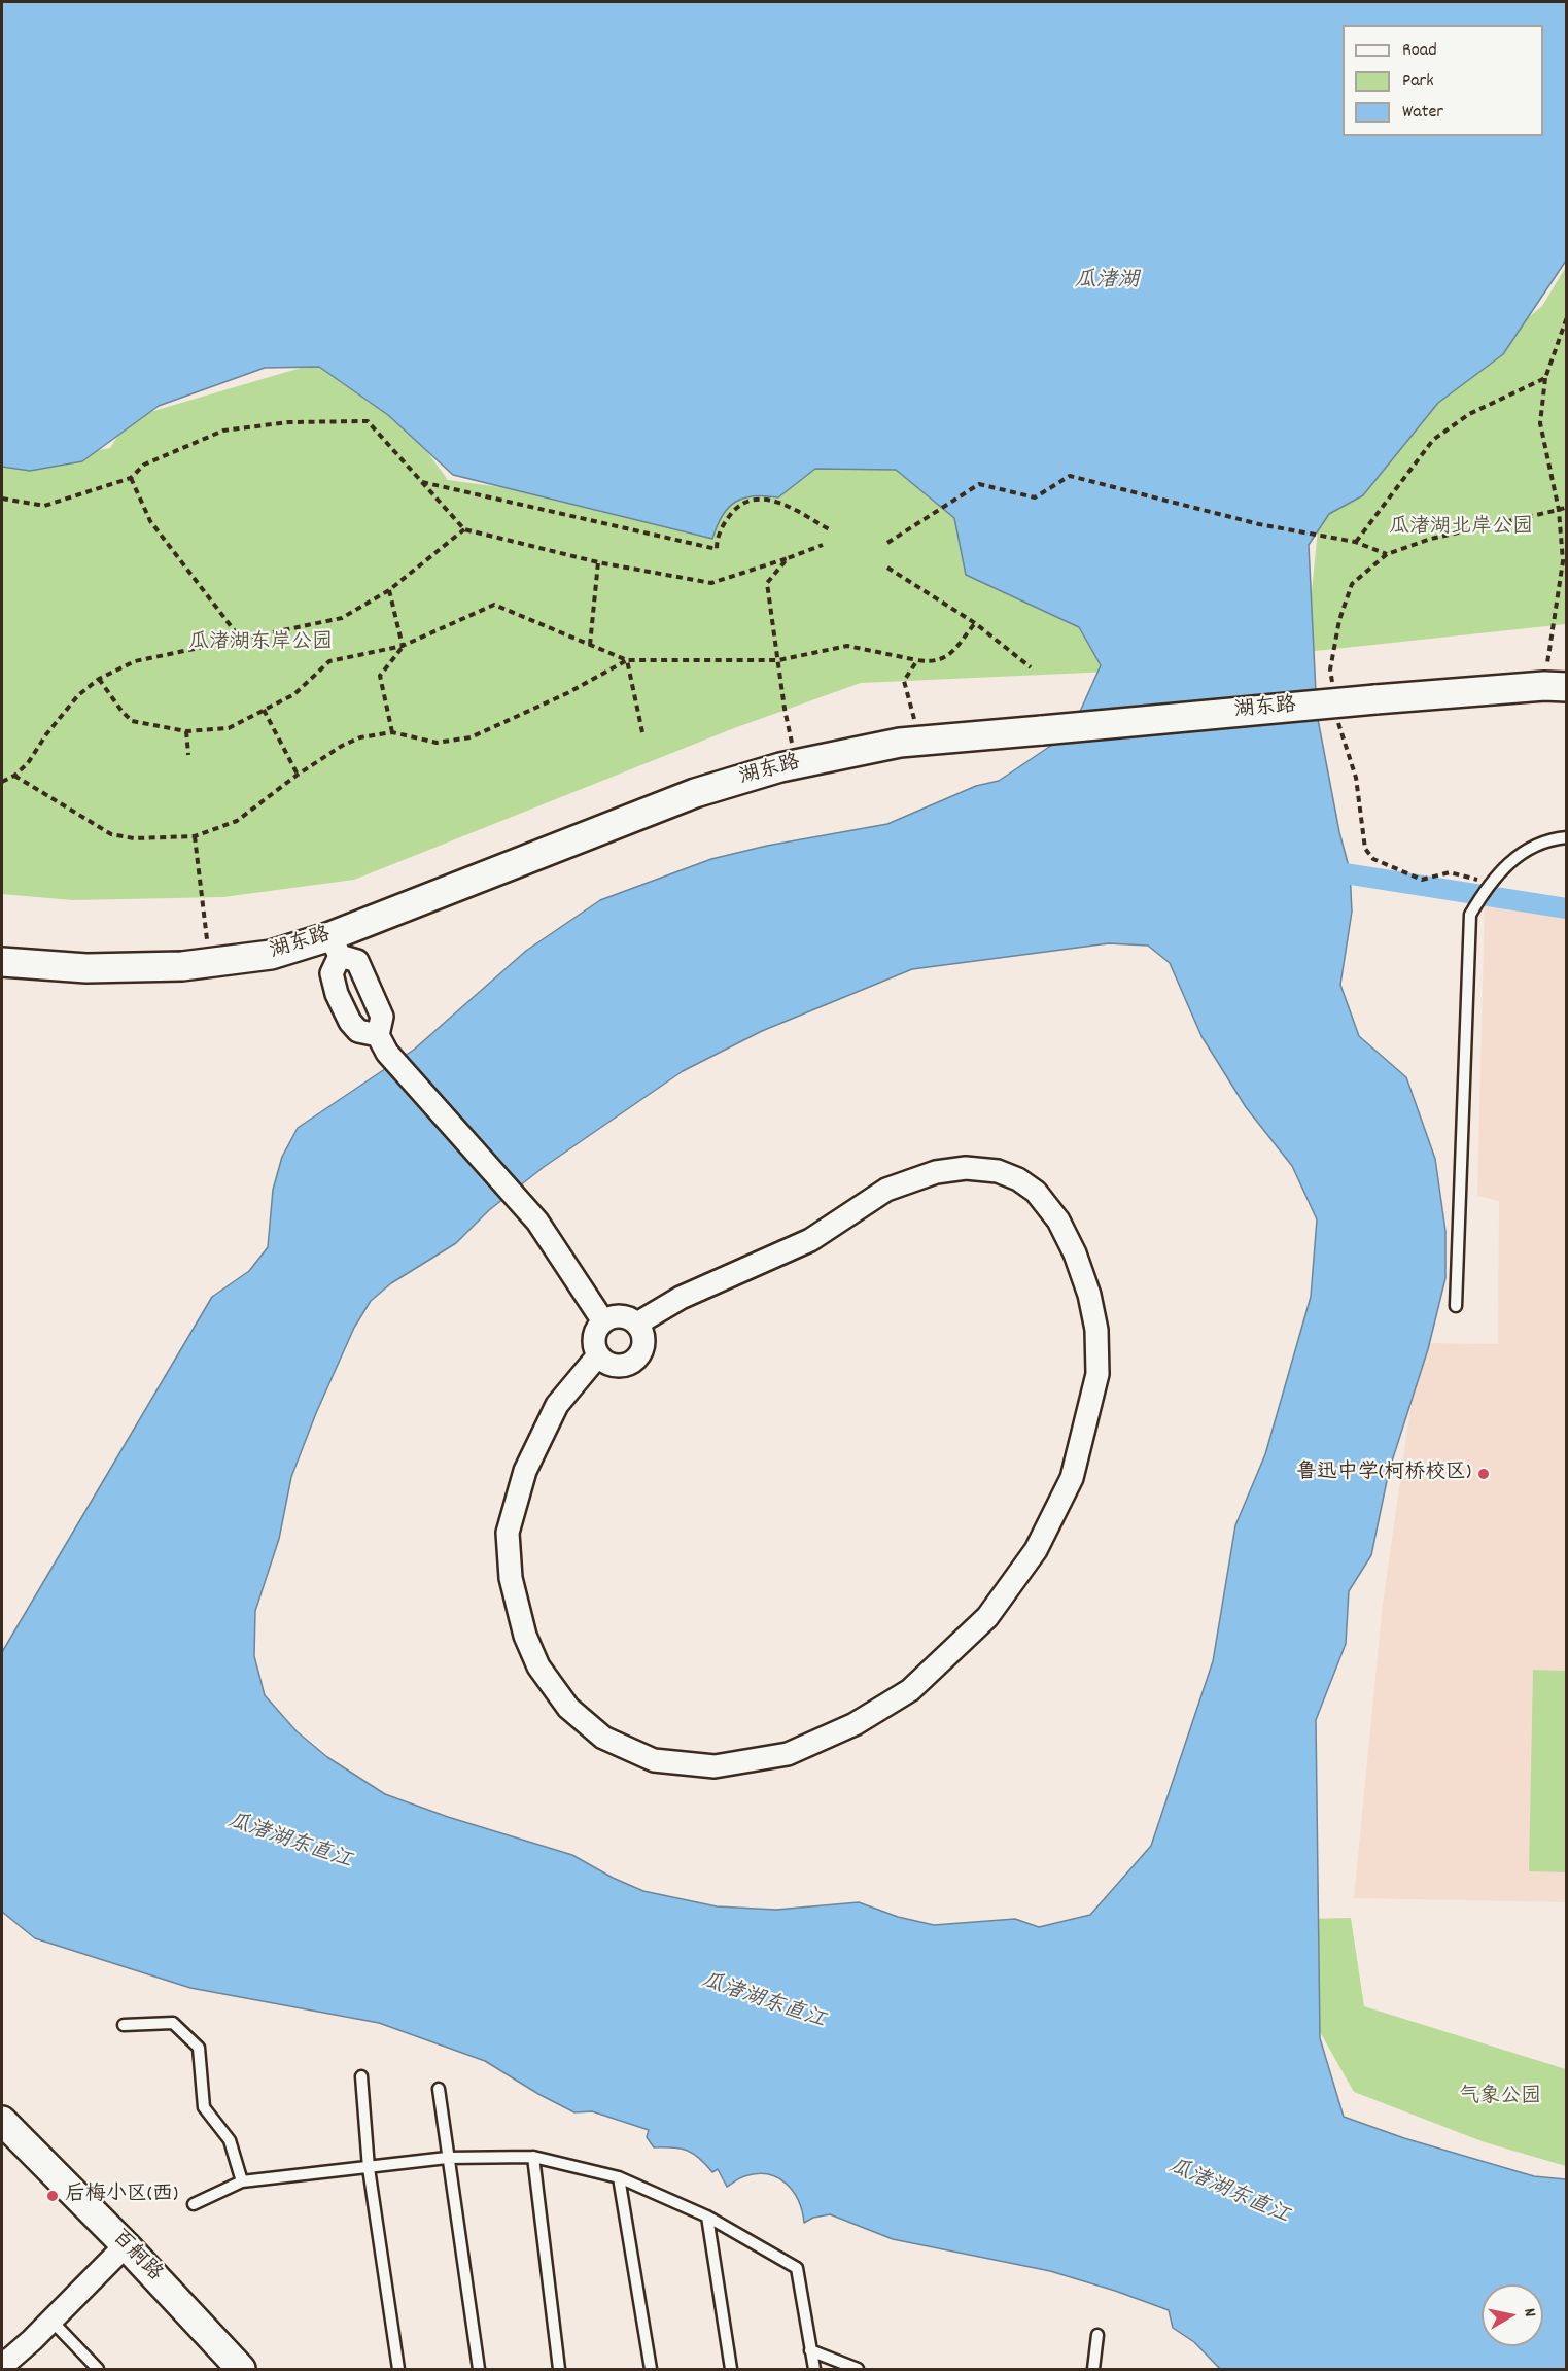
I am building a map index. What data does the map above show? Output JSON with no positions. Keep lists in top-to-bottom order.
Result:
{
  "streets": {
    "street": ["湖东路", "百舸路"]
  },
  "water": ["瓜渚湖", "瓜渚湖东直江"],
  "parks": ["瓜渚湖北岸公园", "瓜渚湖东岸公园", "气象公园"],
  "places": ["鲁迅中学(柯桥校区)", "后梅小区(西)"],
  "legend": ["Road", "Park", "Water"],
  "north": "right"
}
